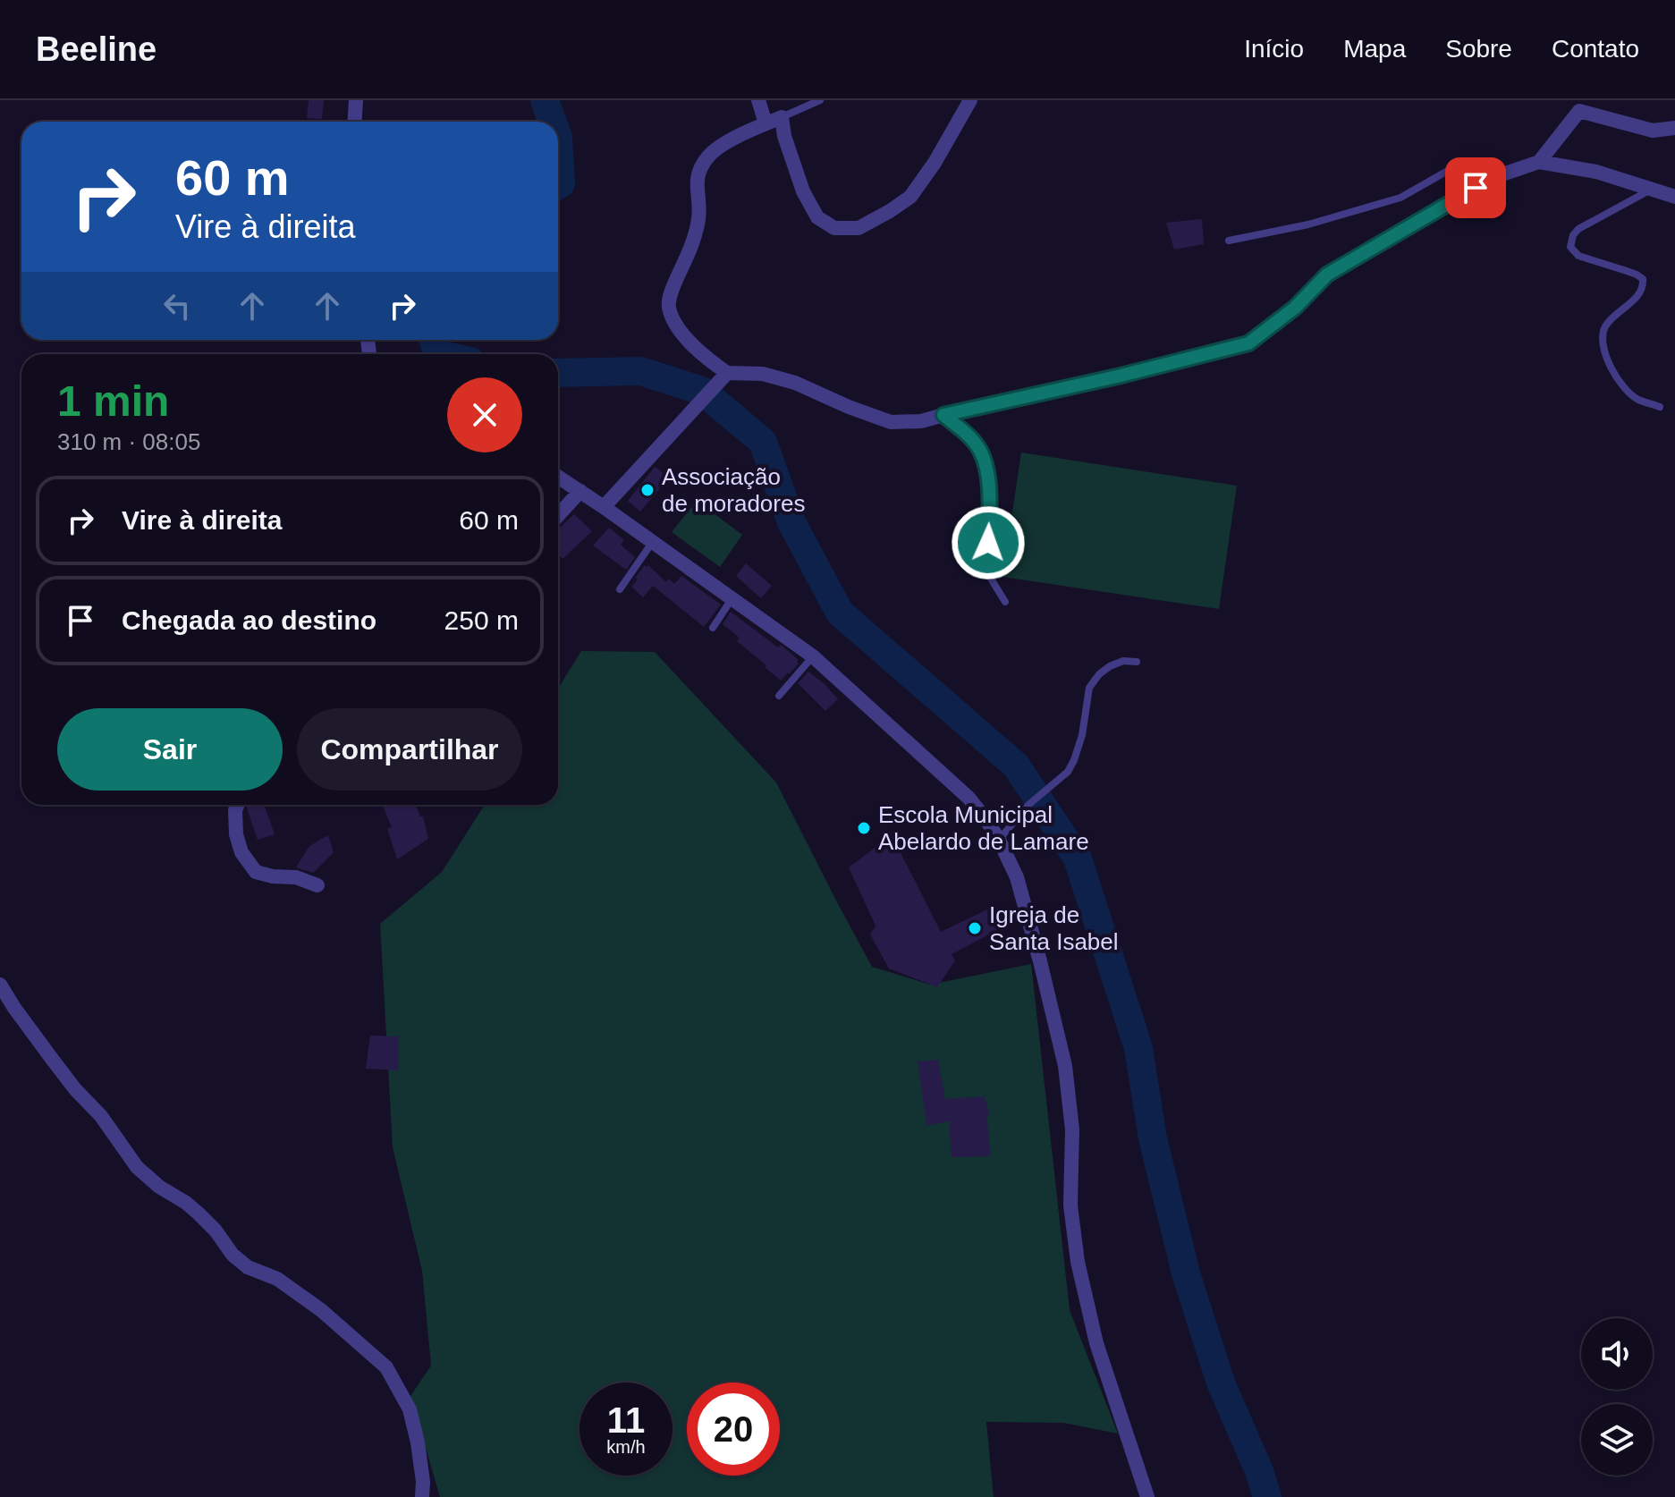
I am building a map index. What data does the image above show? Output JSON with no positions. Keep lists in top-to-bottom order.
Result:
{
  "places": ["Associação de moradores", "Escola Municipal Abelardo de Lamare", "Igreja de Santa Isabel"],
  "page": {
    "header": "Beeline",
    "nav": [
      "Início",
      "Mapa",
      "Sobre",
      "Contato"
    ],
    "turn": ["60 m", "Vire à direita"],
    "heading": ["1 min", "310 m · 08:05"],
    "list": [
      {
        "name": "Vire à direita",
        "value": "60 m"
      },
      {
        "name": "Chegada ao destino",
        "value": "250 m"
      }
    ],
    "buttons": ["Sair", "Compartilhar"],
    "speed": "11 km/h",
    "limit": "20"
  }
}
